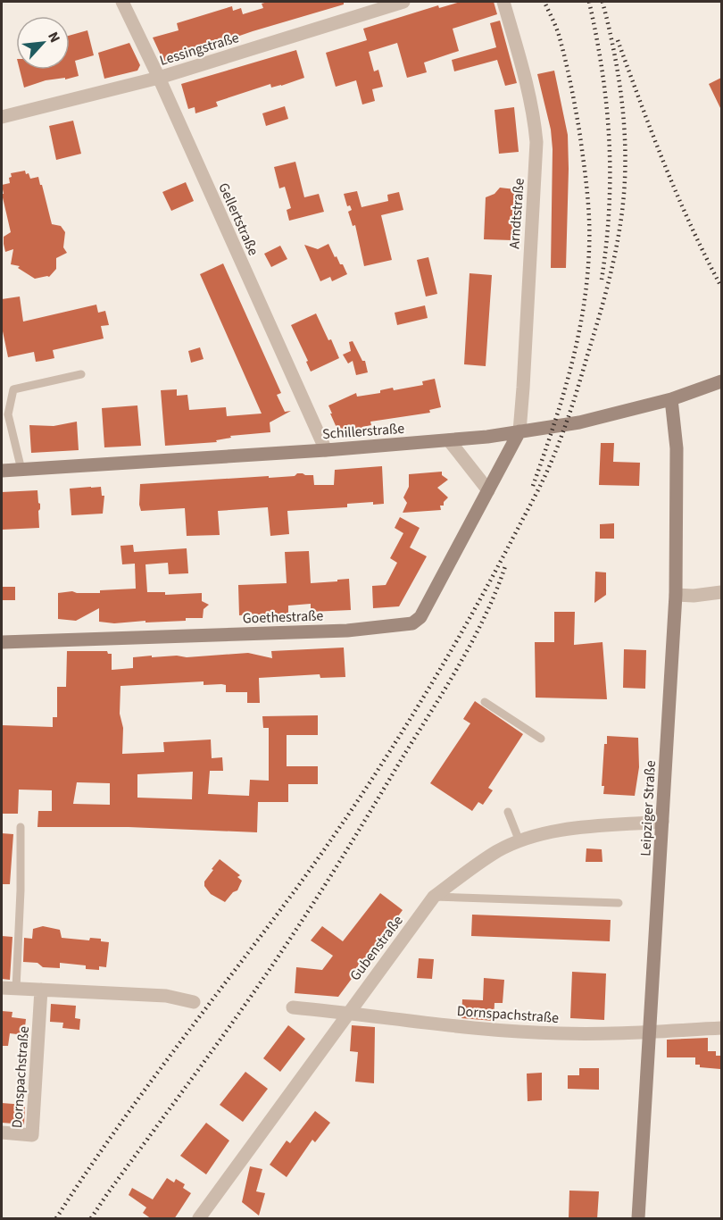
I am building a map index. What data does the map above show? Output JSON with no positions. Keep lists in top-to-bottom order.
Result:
{
  "streets": {
    "main road": ["Schillerstraße", "Goethestraße", "Leipziger Straße"],
    "street": [
      "Lessingstraße",
      "Arndtstraße",
      "Gellertstraße",
      "Gubenstraße",
      "Dornspachstraße"
    ]
  },
  "crossings": [
    ["Lessingstraße", "Gellertstraße"],
    ["Arndtstraße", "Schillerstraße"],
    ["Arndtstraße", "Goethestraße"],
    ["Gellertstraße", "Schillerstraße"],
    ["Schillerstraße", "Goethestraße"],
    ["Schillerstraße", "Leipziger Straße"],
    ["Leipziger Straße", "Gubenstraße"],
    ["Leipziger Straße", "Dornspachstraße"],
    ["Gubenstraße", "Dornspachstraße"]
  ],
  "north": "top right"
}
